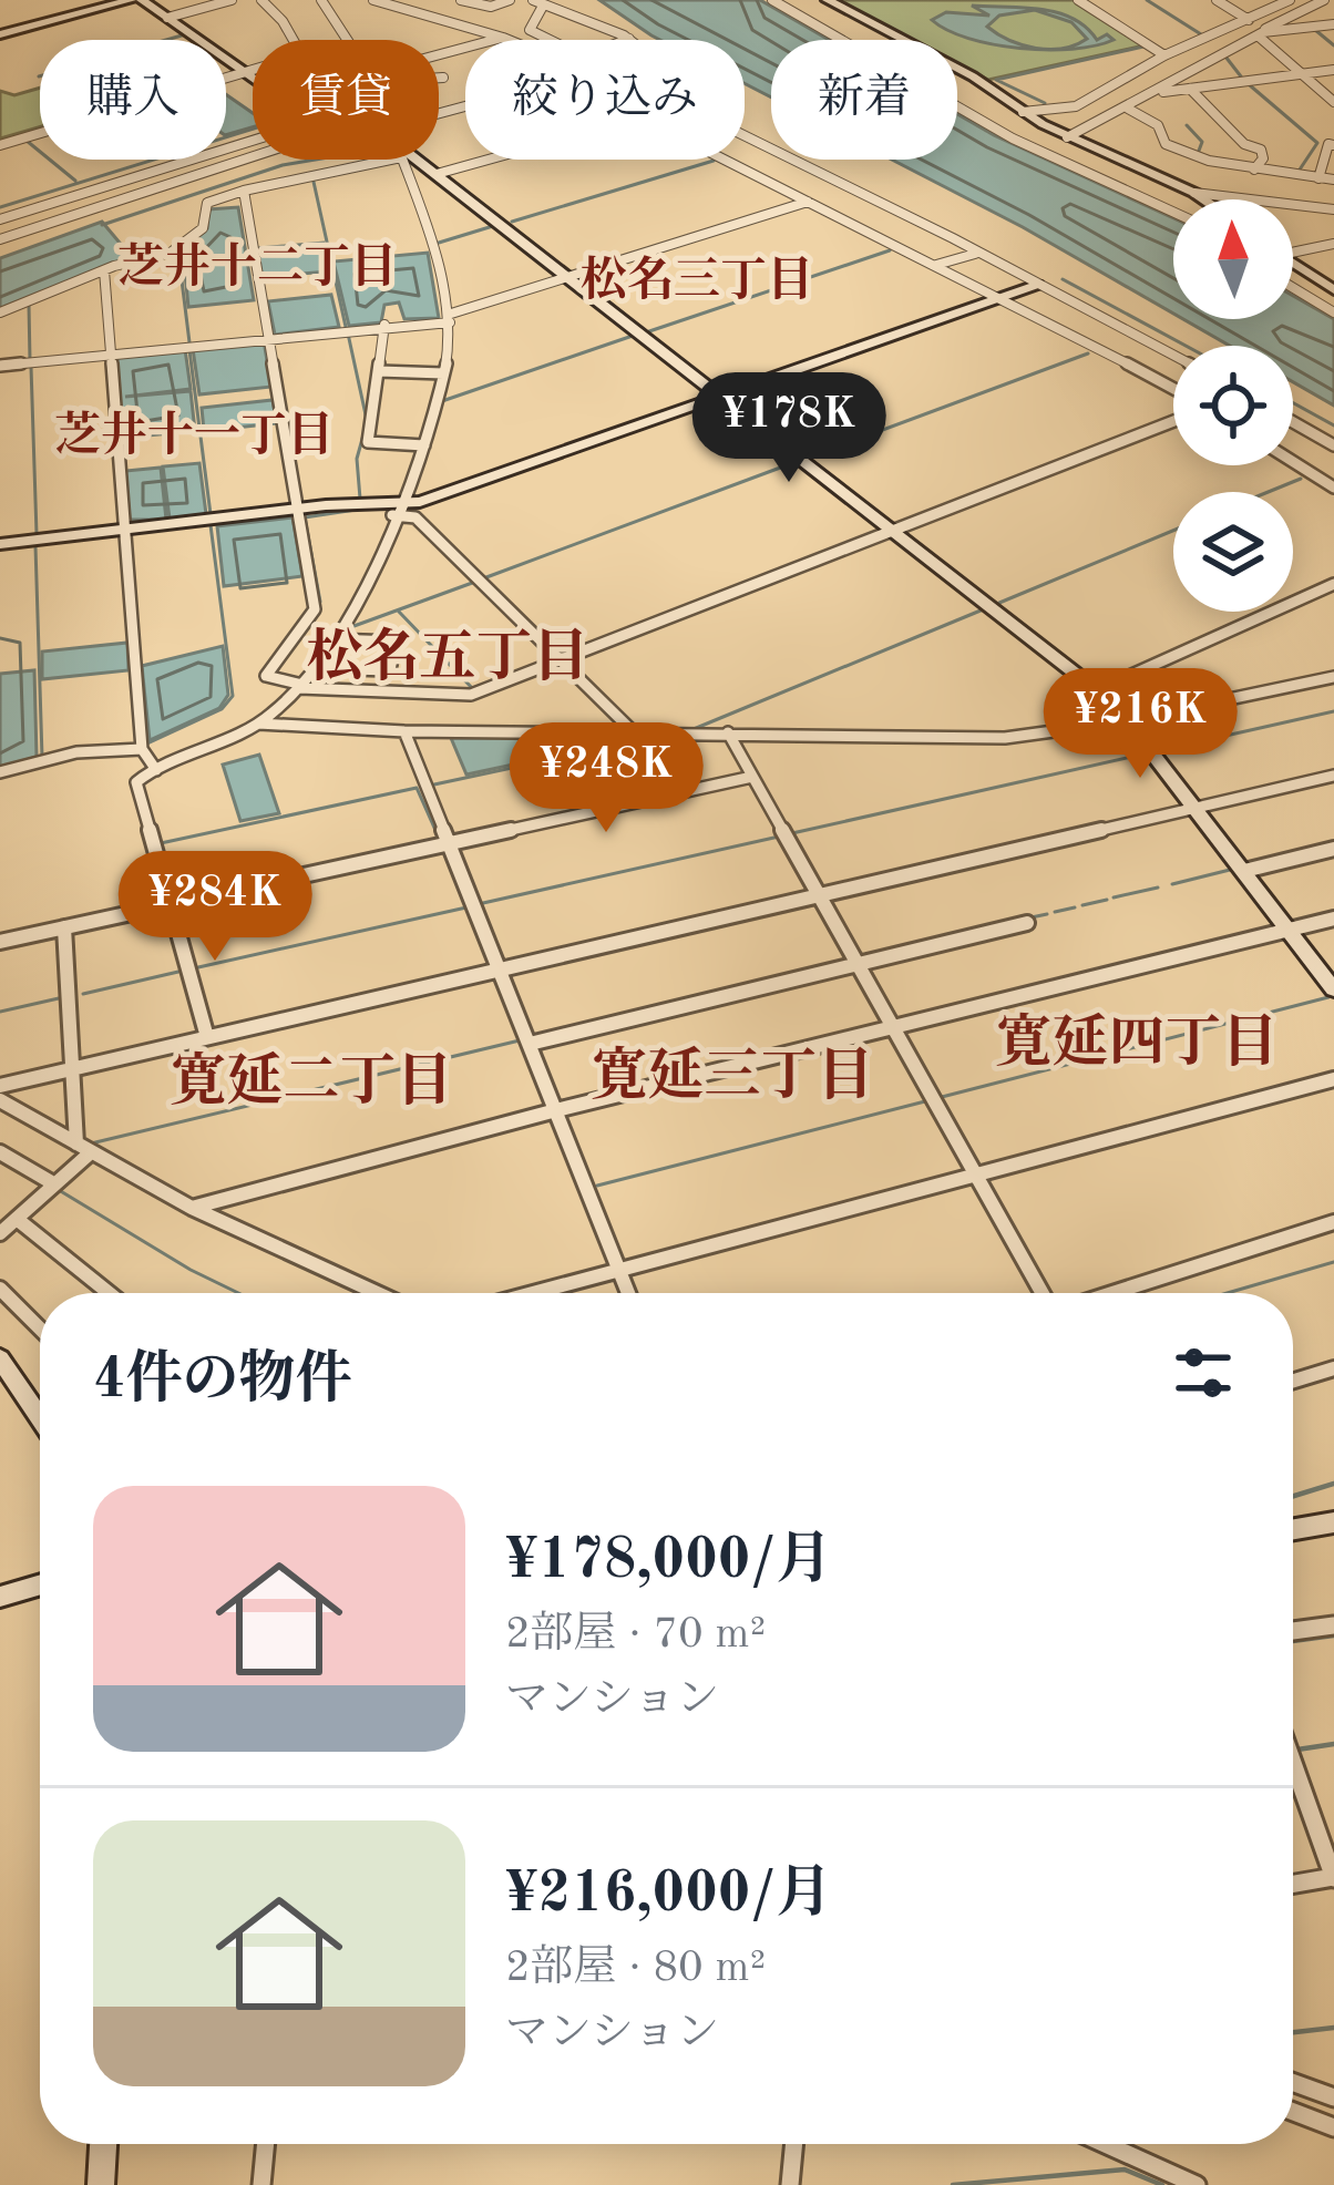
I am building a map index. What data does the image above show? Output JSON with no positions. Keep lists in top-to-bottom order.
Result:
{
  "districts": [
    "芝井十二丁目",
    "松名三丁目",
    "芝井十一丁目",
    "松名五丁目",
    "寛延四丁目",
    "寛延三丁目",
    "寛延二丁目"
  ],
  "north": "top",
  "page": {
    "chip": [
      "購入",
      "賃貸",
      "絞り込み",
      "新着"
    ],
    "price": [
      "¥178K",
      "¥216K",
      "¥248K",
      "¥284K"
    ],
    "heading": "4件の物件",
    "list": [
      {
        "name": "¥178,000/月",
        "note": "2部屋 · 70 m² · マンション"
      },
      {
        "name": "¥216,000/月",
        "note": "2部屋 · 80 m² · マンション"
      }
    ]
  }
}
